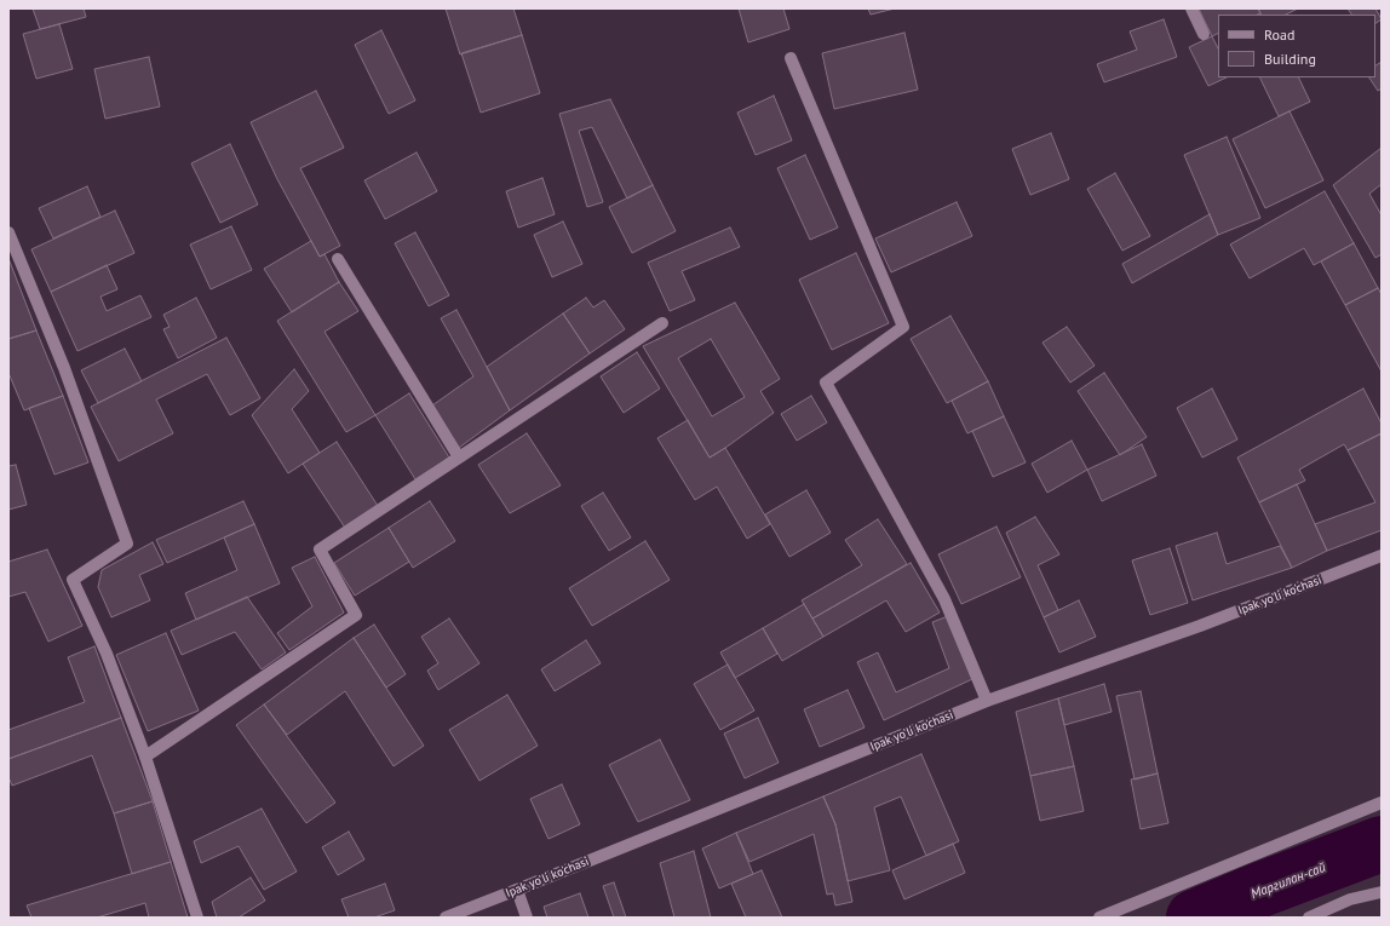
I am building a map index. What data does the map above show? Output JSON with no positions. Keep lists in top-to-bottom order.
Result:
{
  "streets": {
    "main road": ["Ipak yo'li ko'chasi"]
  },
  "water": ["Маргилан-сай"],
  "legend": ["Road", "Building"]
}
